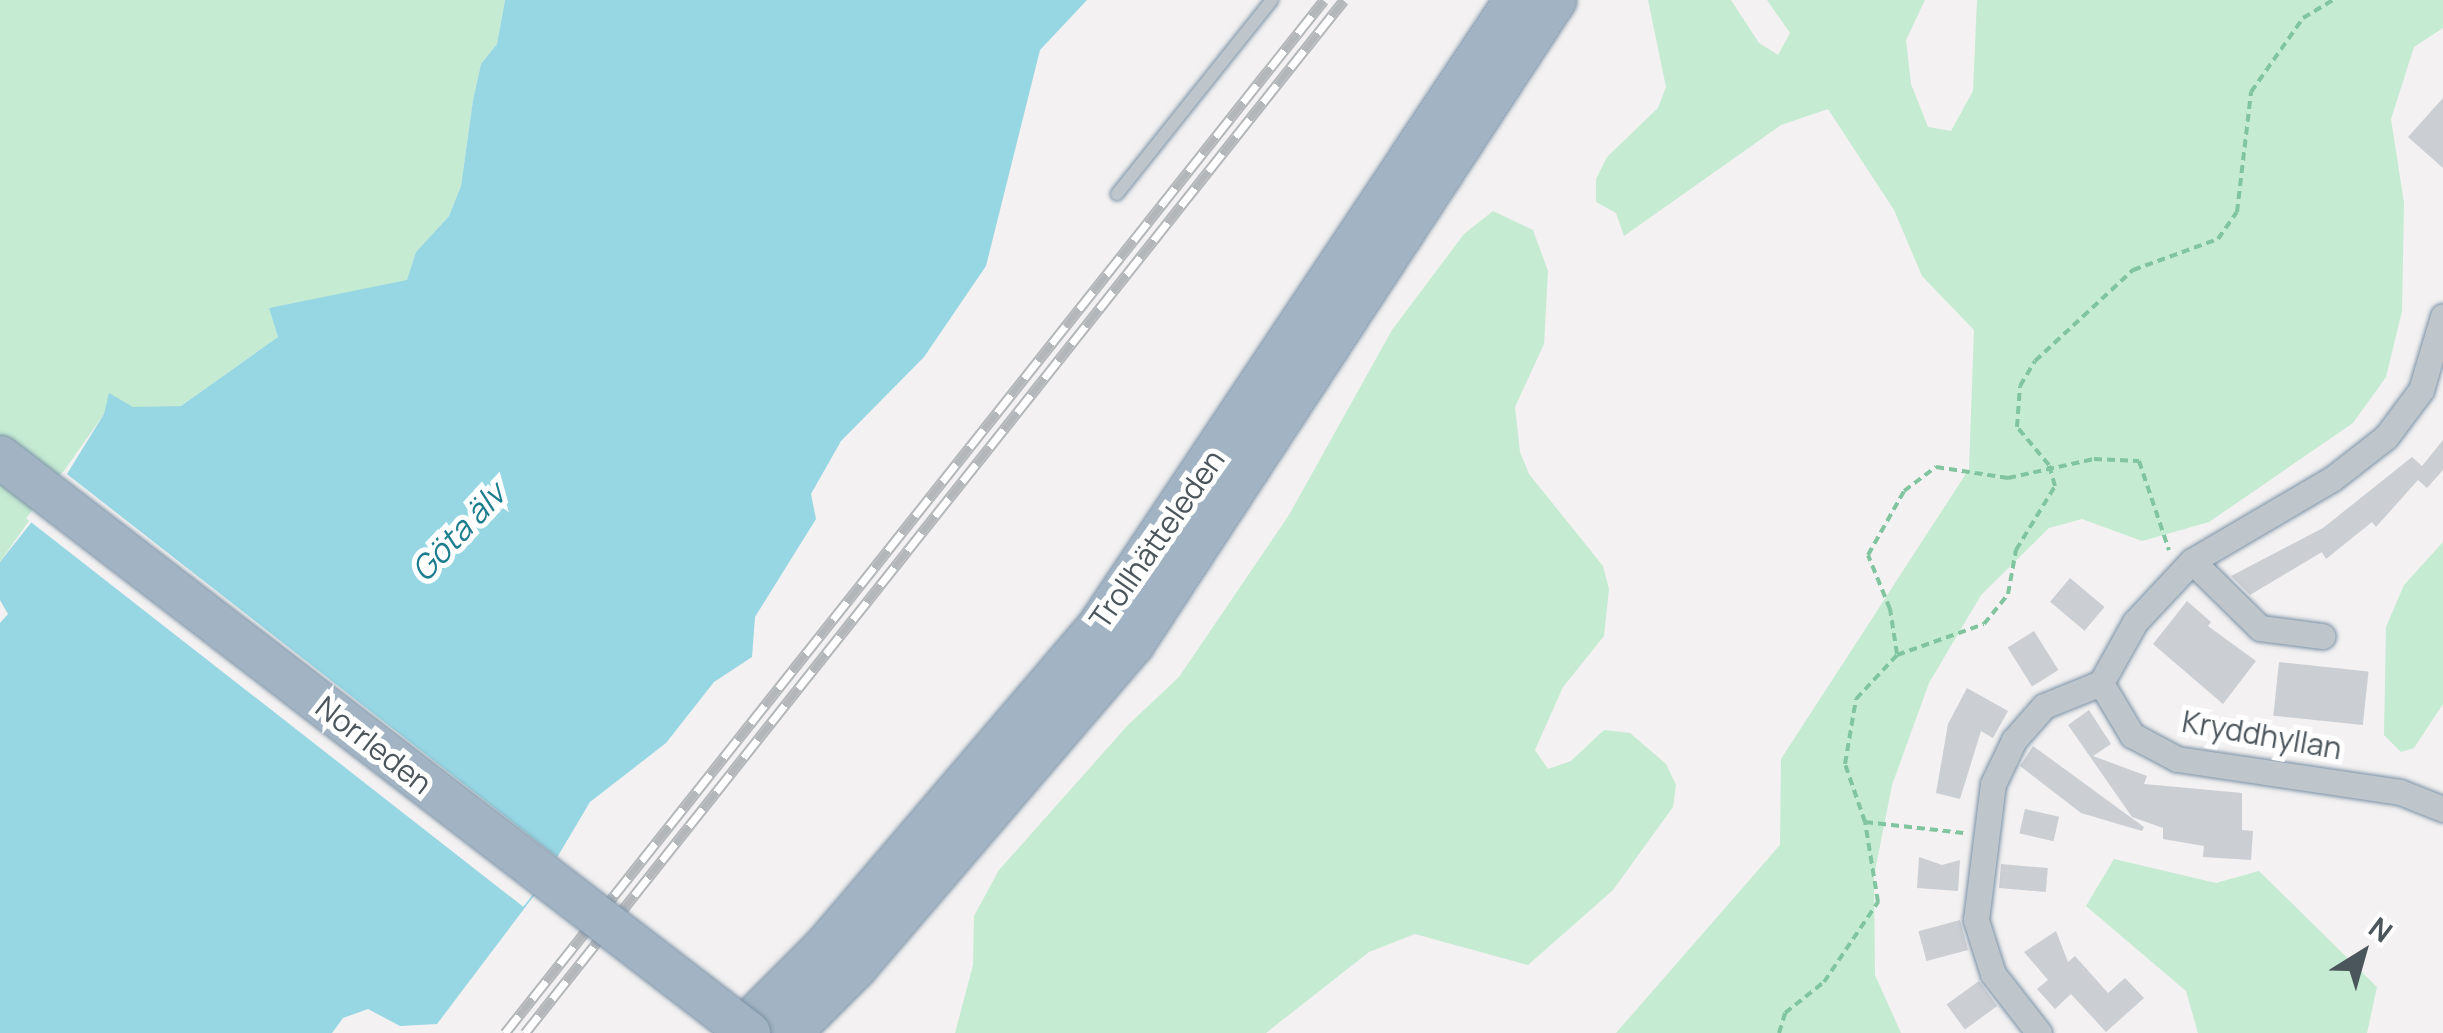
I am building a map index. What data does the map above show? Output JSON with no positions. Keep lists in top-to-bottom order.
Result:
{
  "streets": {
    "highway": ["Trollhätteleden", "Norrleden"],
    "street": ["Kryddhyllan"]
  },
  "water": ["Göta älv"],
  "north": "top right"
}
